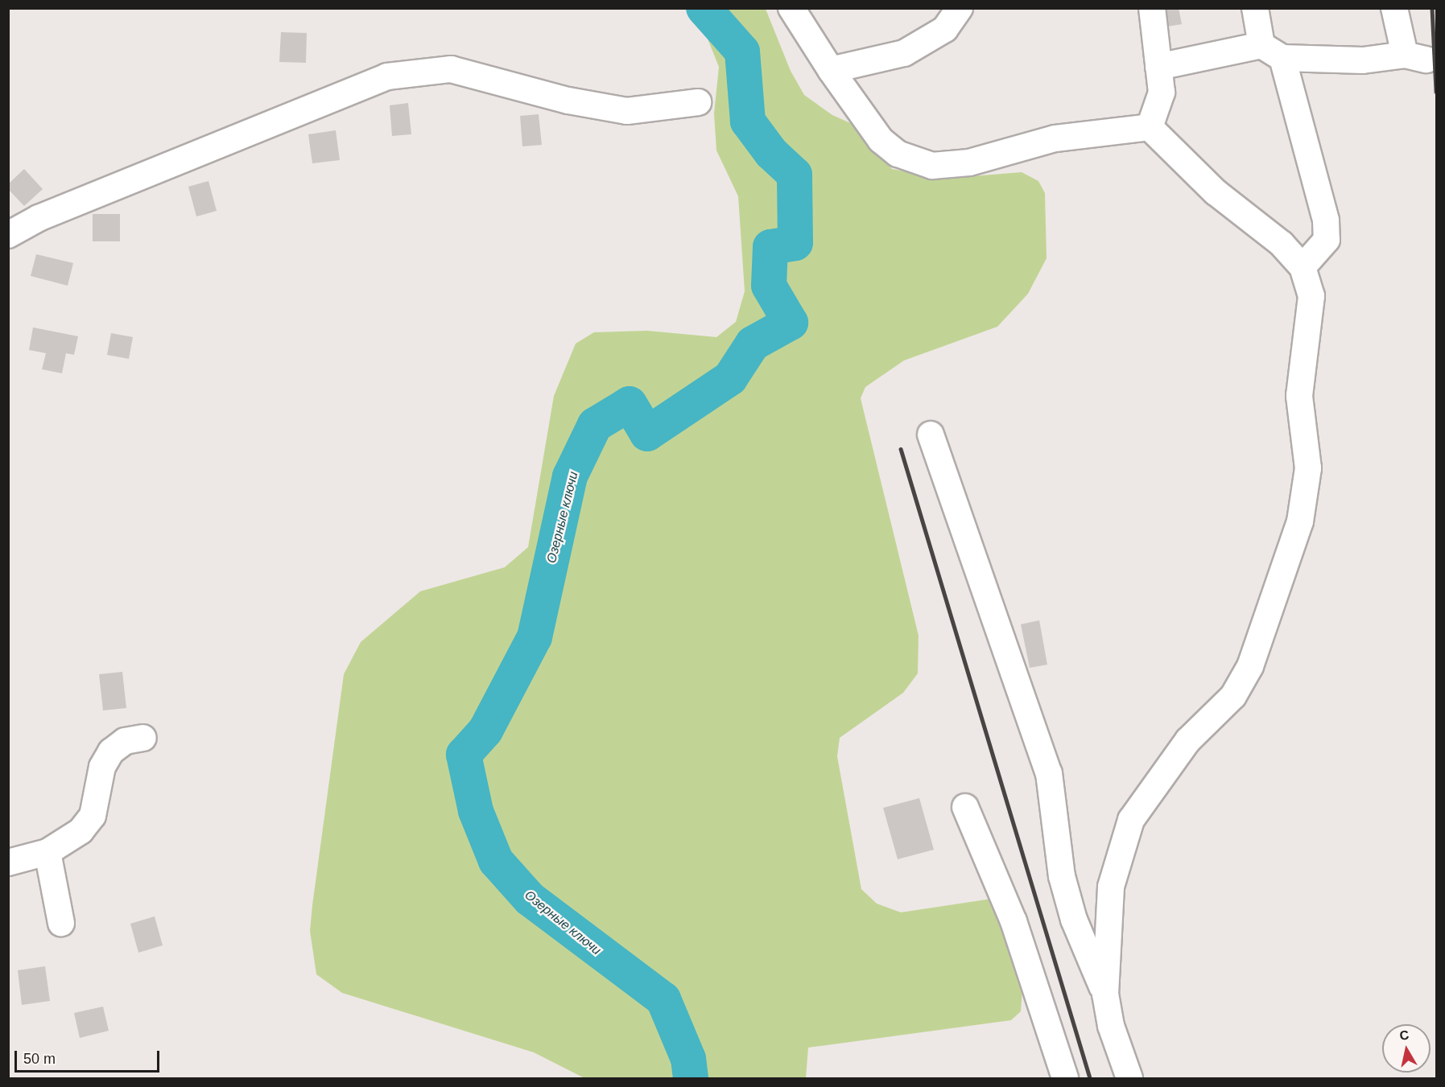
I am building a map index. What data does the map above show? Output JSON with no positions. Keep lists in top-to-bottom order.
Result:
{
  "water": ["Озерные ключи"],
  "scale_bar": "50 m",
  "north": "top"
}
